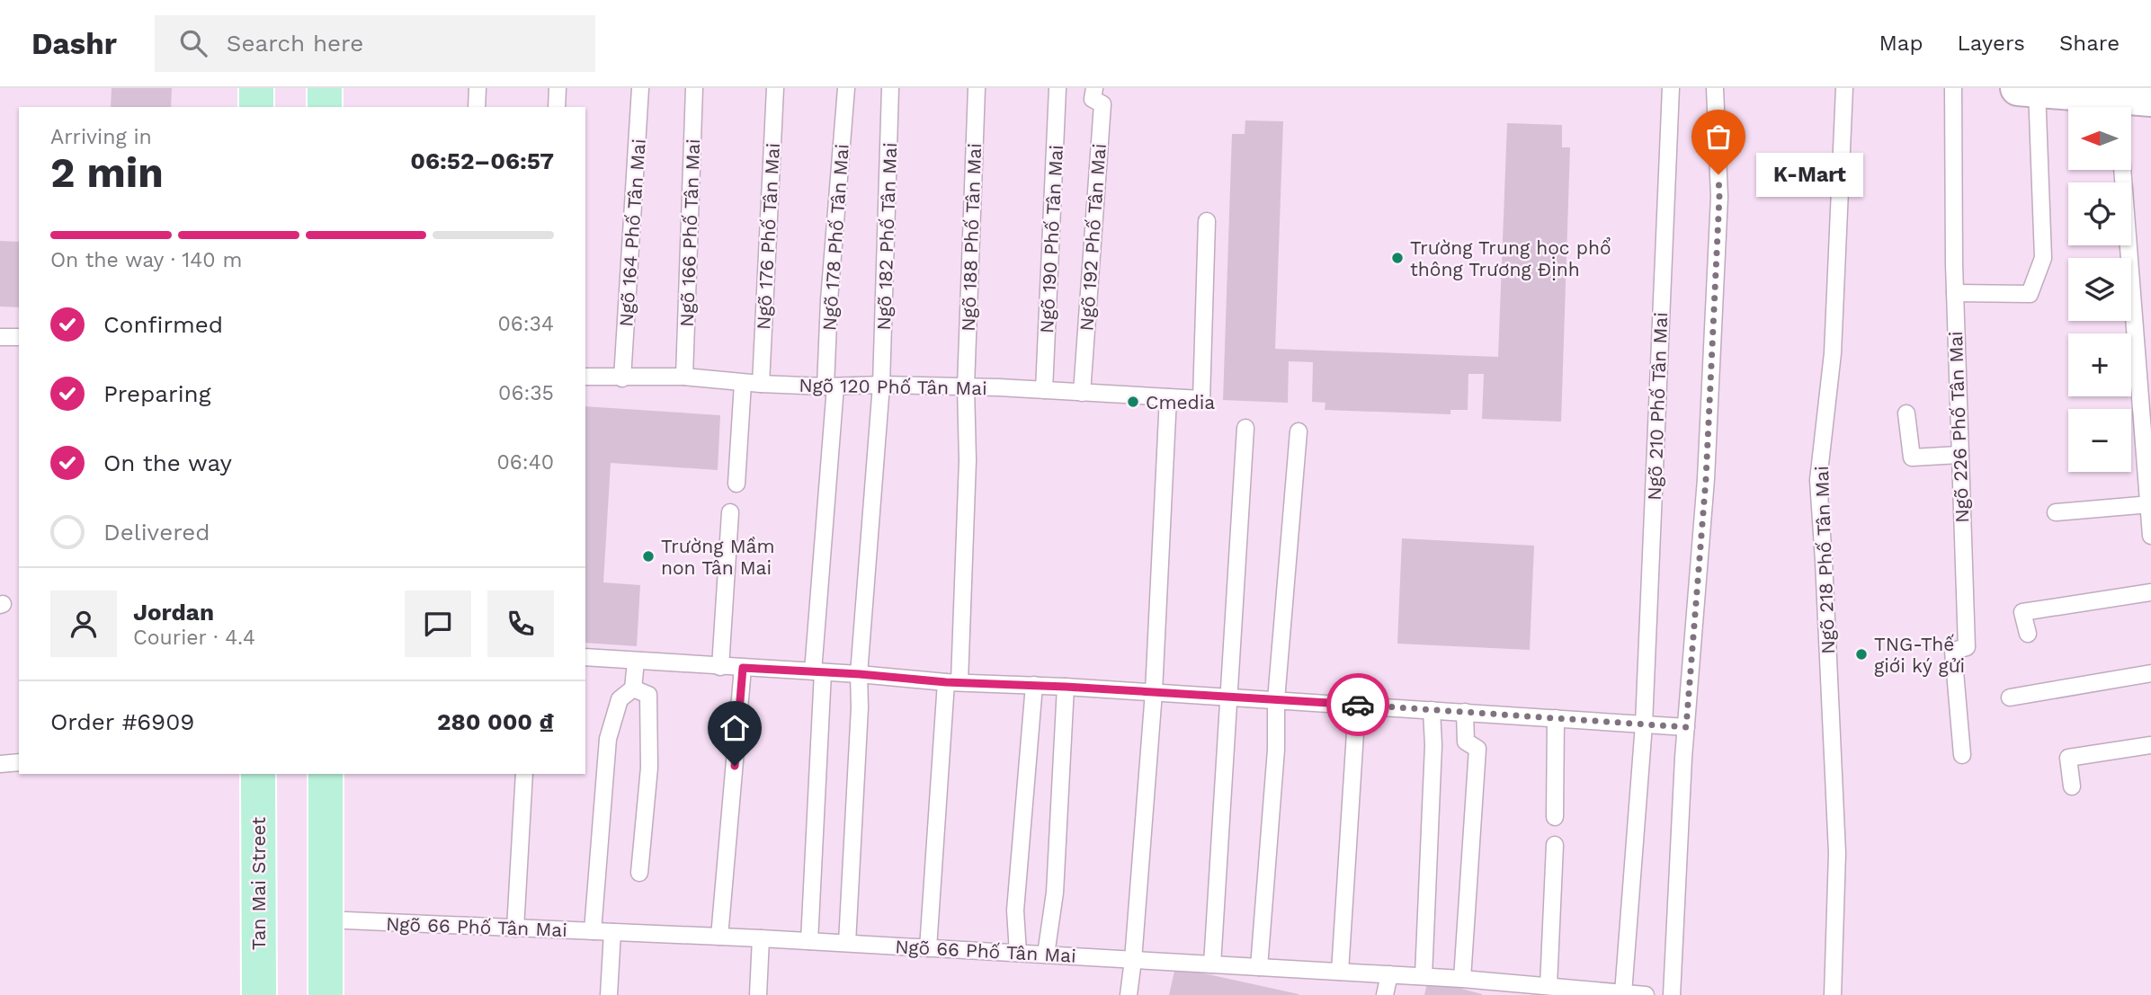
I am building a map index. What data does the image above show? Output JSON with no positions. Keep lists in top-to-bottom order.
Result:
{
  "streets": {
    "main road": ["Tan Mai Street"],
    "lane": [
      "Ngõ 164 Phố Tân Mai",
      "Ngõ 166 Phố Tân Mai",
      "Ngõ 176 Phố Tân Mai",
      "Ngõ 182 Phố Tân Mai",
      "Ngõ 178 Phố Tân Mai",
      "Ngõ 188 Phố Tân Mai",
      "Ngõ 192 Phố Tân Mai",
      "Ngõ 190 Phố Tân Mai",
      "Ngõ 120 Phố Tân Mai",
      "Ngõ 210 Phố Tân Mai",
      "Ngõ 226 Phố Tân Mai",
      "Ngõ 218 Phố Tân Mai",
      "Ngõ 66 Phố Tân Mai"
    ]
  },
  "crossings": [
    ["Ngõ 164 Phố Tân Mai", "Ngõ 120 Phố Tân Mai"],
    ["Ngõ 166 Phố Tân Mai", "Ngõ 120 Phố Tân Mai"],
    ["Ngõ 176 Phố Tân Mai", "Ngõ 120 Phố Tân Mai"],
    ["Ngõ 182 Phố Tân Mai", "Ngõ 120 Phố Tân Mai"],
    ["Ngõ 182 Phố Tân Mai", "Ngõ 66 Phố Tân Mai"],
    ["Ngõ 178 Phố Tân Mai", "Ngõ 120 Phố Tân Mai"],
    ["Ngõ 178 Phố Tân Mai", "Ngõ 66 Phố Tân Mai"],
    ["Ngõ 188 Phố Tân Mai", "Ngõ 120 Phố Tân Mai"],
    ["Ngõ 188 Phố Tân Mai", "Ngõ 66 Phố Tân Mai"],
    ["Ngõ 192 Phố Tân Mai", "Ngõ 120 Phố Tân Mai"],
    ["Ngõ 190 Phố Tân Mai", "Ngõ 120 Phố Tân Mai"],
    ["Ngõ 210 Phố Tân Mai", "Ngõ 66 Phố Tân Mai"]
  ],
  "places": [
    "K-Mart",
    "Trường Trung học phổ thông Trương Định",
    "Cmedia",
    "Trường Mầm non Tân Mai",
    "TNG-Thế giới ký gửi"
  ],
  "north": "left",
  "page": {
    "header": "Dashr",
    "search": "Search here",
    "nav": ["Map", "Layers", "Share"],
    "map_buttons": ["+", "−"],
    "heading": ["2 min", "Arriving in", "06:52–06:57"],
    "panel": [
      "Jordan",
      "Courier · 4.4",
      "Order #6909",
      "280 000 ₫"
    ],
    "bubble": "K-Mart",
    "bar": "On the way · 140 m",
    "list": [
      ["Confirmed", "06:34"],
      ["Preparing", "06:35"],
      ["On the way", "06:40"],
      "Delivered"
    ]
  }
}
